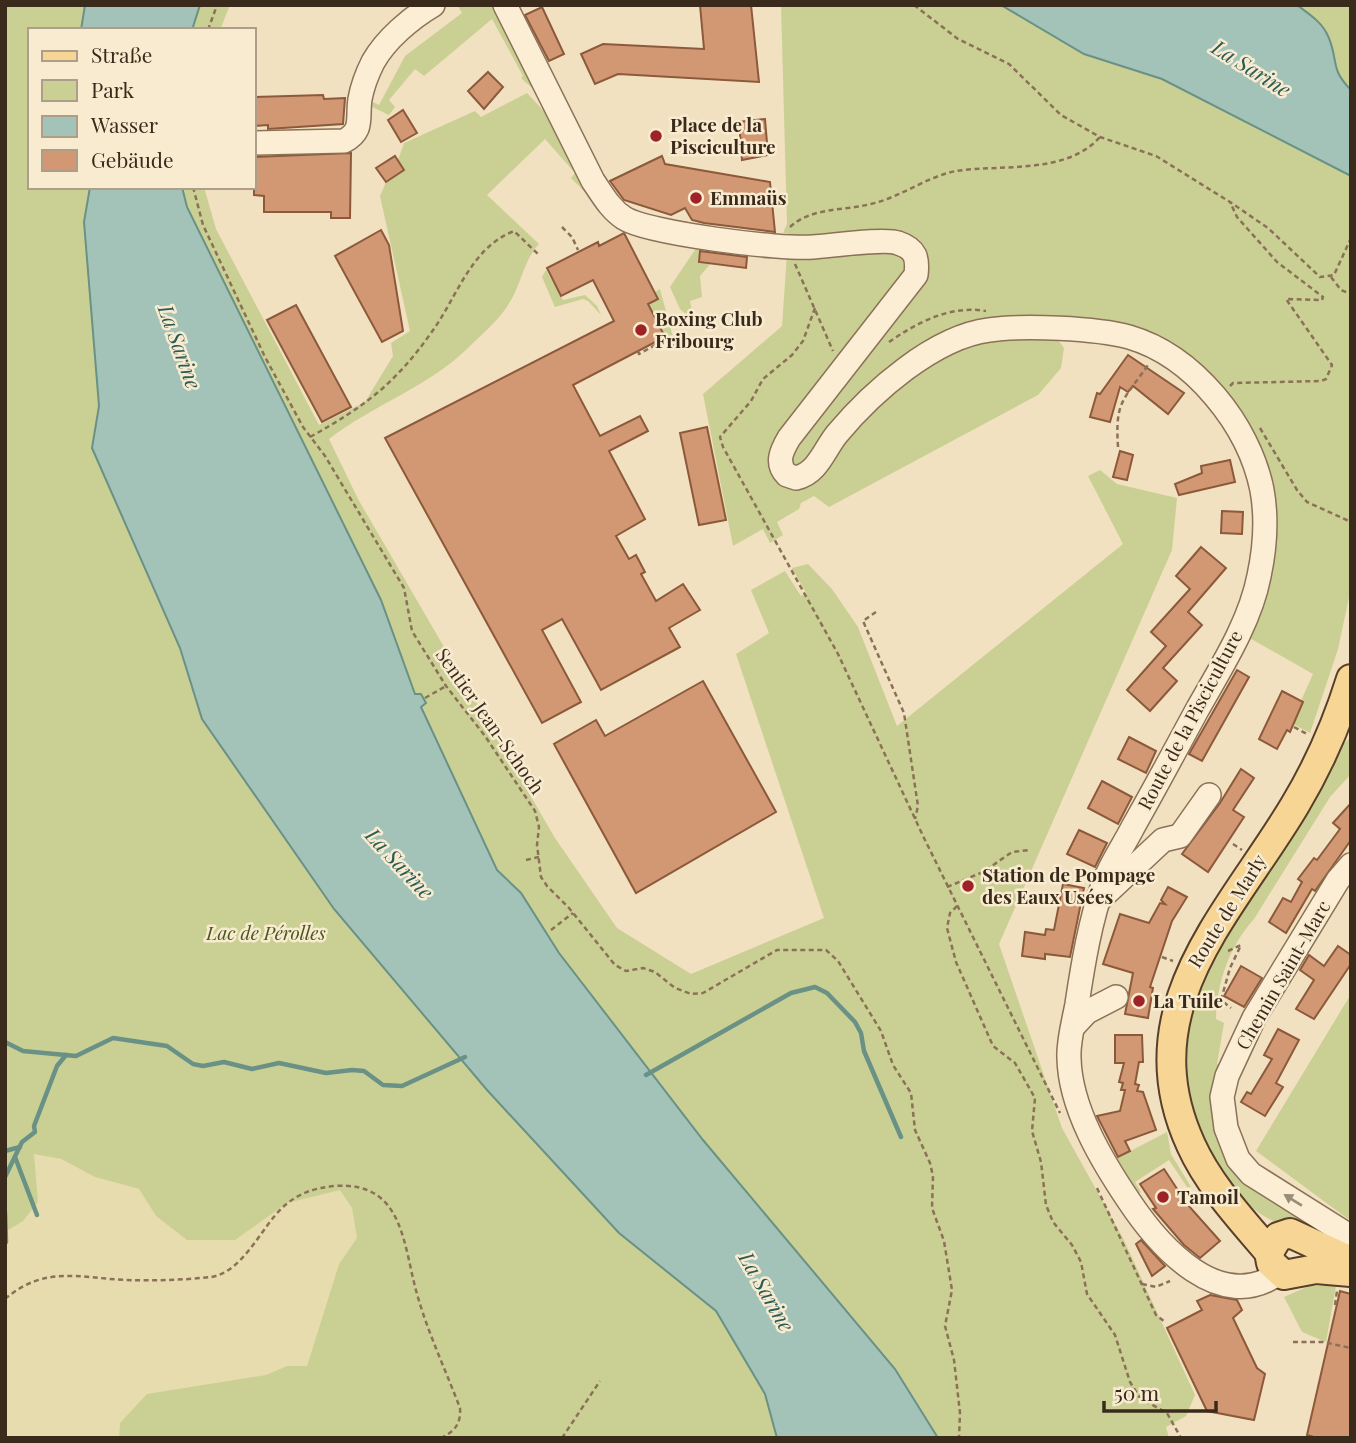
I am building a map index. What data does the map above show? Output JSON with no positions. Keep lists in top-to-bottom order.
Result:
{
  "streets": {
    "main road": ["Route de Marly"],
    "street": ["Route de la Pisciculture", "Chemin Saint-Marc"],
    "path": ["Sentier Jean-Schoch"]
  },
  "crossings": [
    ["Route de la Pisciculture", "Route de Marly"]
  ],
  "water": ["La Sarine"],
  "parks": ["Lac de Pérolles"],
  "places": [
    "Place de la Pisciculture",
    "Emmaüs",
    "Boxing Club Fribourg",
    "Station de Pompage des Eaux Usées",
    "La Tuile",
    "Tamoil"
  ],
  "legend": [
    "Straße",
    "Park",
    "Wasser",
    "Gebäude"
  ],
  "scale_bar": "50 m"
}
